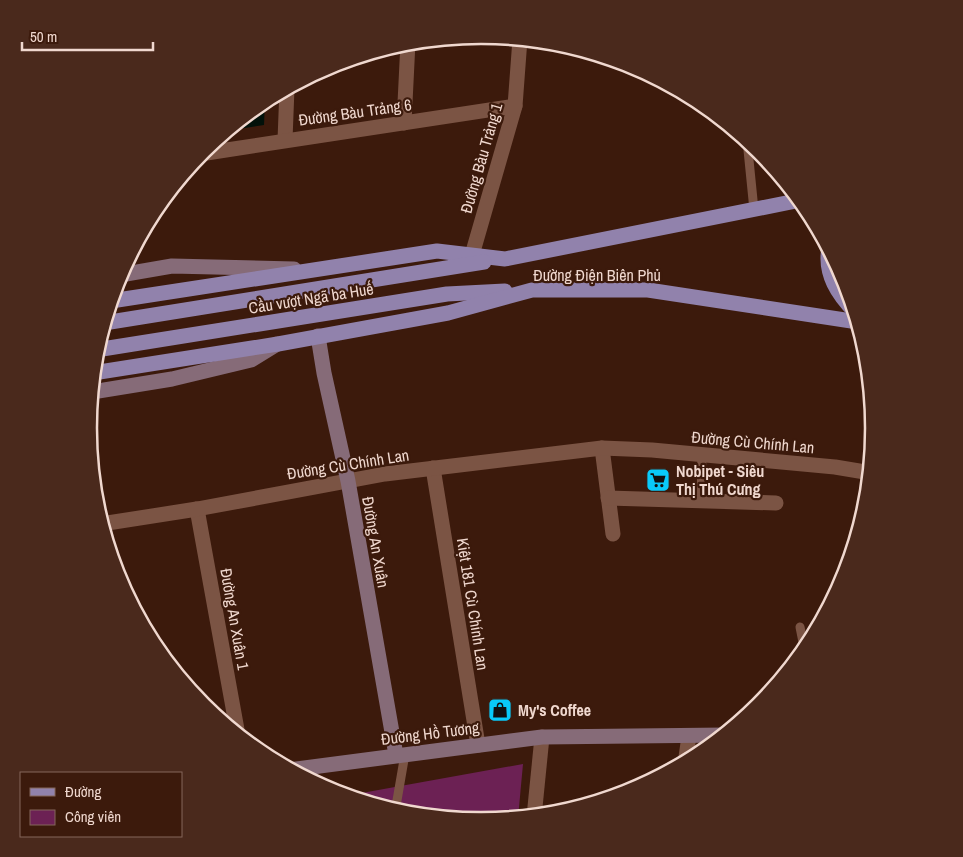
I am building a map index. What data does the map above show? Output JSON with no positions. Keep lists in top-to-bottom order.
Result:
{
  "streets": {
    "main road": ["Đường Điện Biên Phủ", "Cầu vượt Ngã ba Huế"],
    "street": [
      "Đường Bàu Trảng 6",
      "Đường Bàu Trảng 1",
      "Đường Cù Chính Lan",
      "Đường An Xuân",
      "Kiệt 181 Cù Chính Lan",
      "Đường An Xuân 1",
      "Đường Hồ Tương"
    ]
  },
  "crossings": [
    ["Đường Bàu Trảng 6", "Đường Bàu Trảng 1"],
    ["Đường Bàu Trảng 1", "Đường Điện Biên Phủ"],
    ["Đường Điện Biên Phủ", "Cầu vượt Ngã ba Huế"],
    ["Đường Điện Biên Phủ", "Đường An Xuân"],
    ["Đường Cù Chính Lan", "Đường An Xuân"],
    ["Đường Cù Chính Lan", "Kiệt 181 Cù Chính Lan"],
    ["Đường Cù Chính Lan", "Đường An Xuân 1"],
    ["Đường An Xuân", "Đường Hồ Tương"],
    ["Kiệt 181 Cù Chính Lan", "Đường Hồ Tương"]
  ],
  "places": {
    "supermarket": ["Nobipet - Siêu Thị Thú Cưng"],
    "shop": ["My's Coffee"]
  },
  "legend": ["Đường", "Công viên"],
  "scale_bar": "50 m"
}
